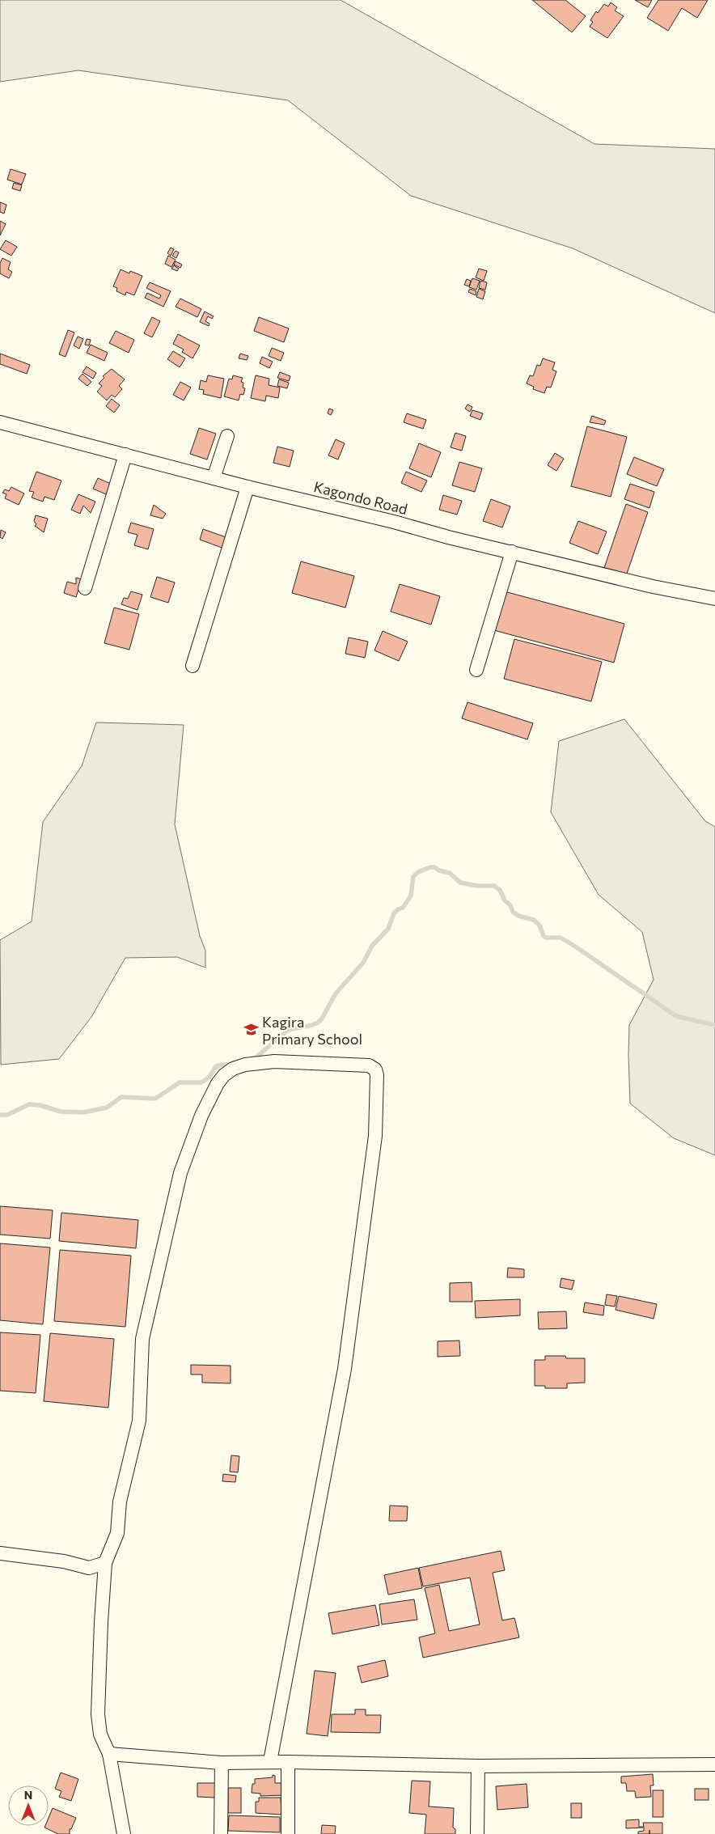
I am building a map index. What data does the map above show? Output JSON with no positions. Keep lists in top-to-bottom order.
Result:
{
  "streets": {
    "street": ["Kagondo Road"]
  },
  "places": {
    "school or university": ["Kagira Primary School"]
  },
  "north": "top"
}
